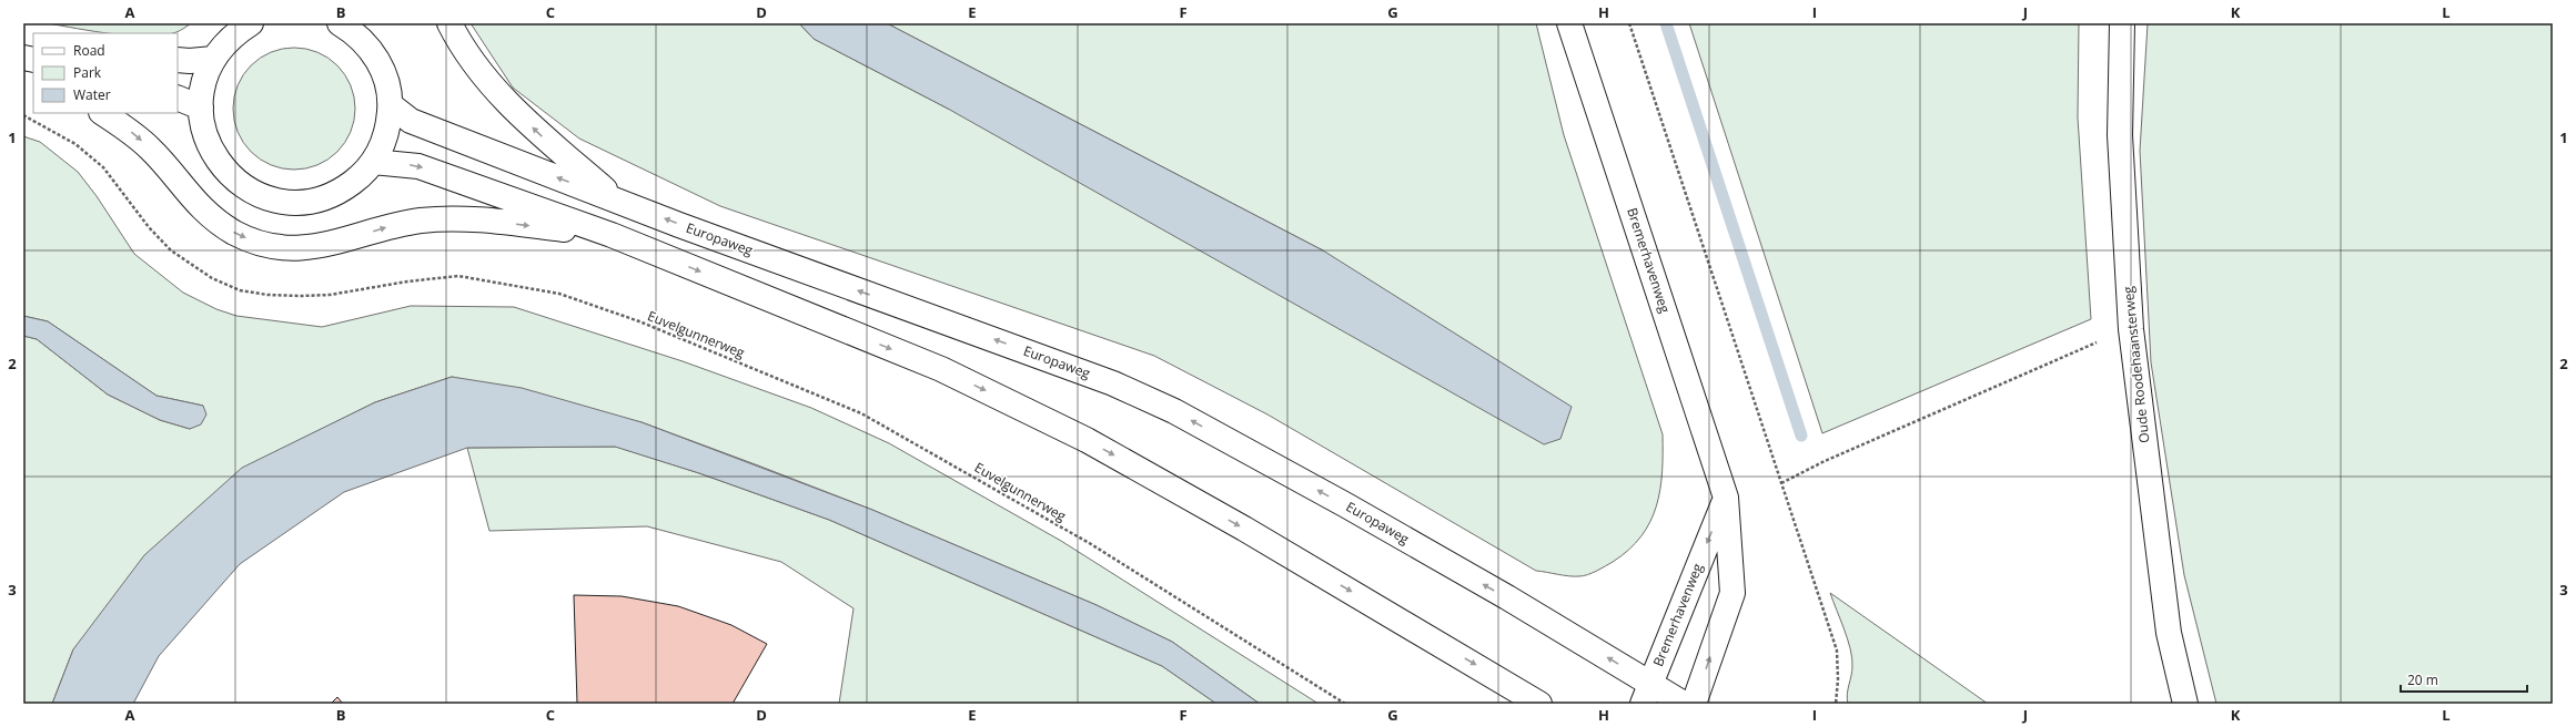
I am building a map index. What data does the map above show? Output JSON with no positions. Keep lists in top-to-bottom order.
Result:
{
  "streets": {
    "main road": ["Europaweg", "Bremerhavenweg", "Oude Roodehaansterweg"],
    "path": ["Euvelgunnerweg"]
  },
  "crossings": [
    ["Europaweg", "Bremerhavenweg"]
  ],
  "legend": ["Road", "Park", "Water"],
  "scale_bar": "20 m",
  "grid": {
    "columns": [
      "A",
      "B",
      "C",
      "D",
      "E",
      "F",
      "G",
      "H",
      "I",
      "J",
      "K",
      "L"
    ],
    "rows": ["1", "2", "3"]
  }
}
